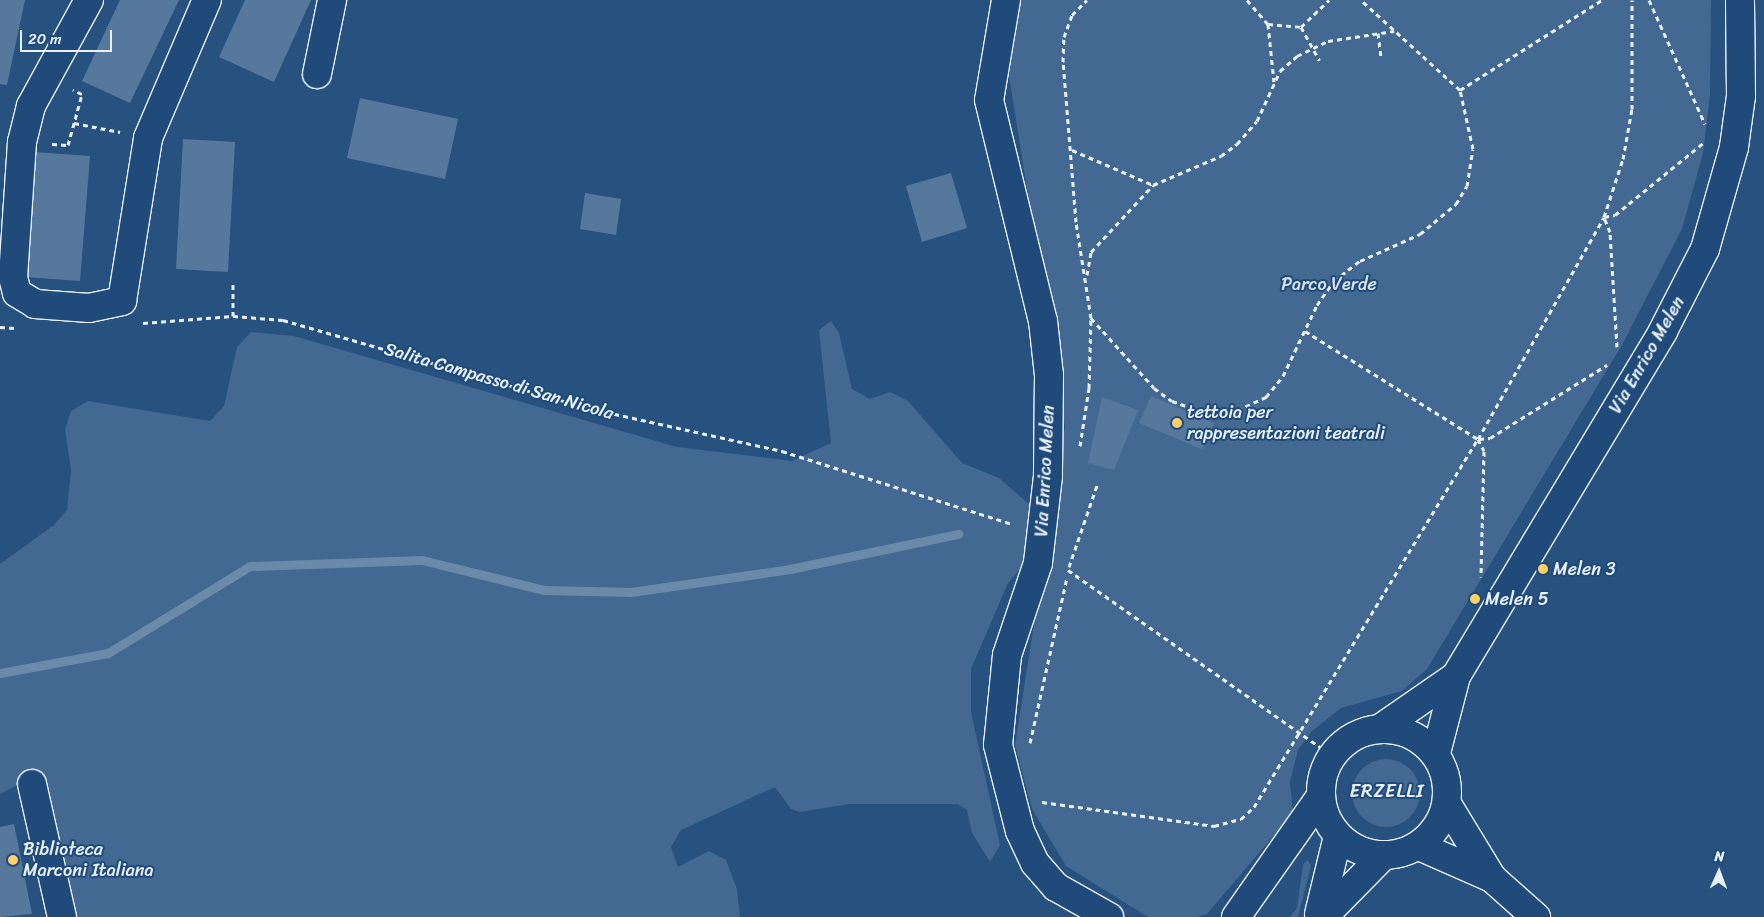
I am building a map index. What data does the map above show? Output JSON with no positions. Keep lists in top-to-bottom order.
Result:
{
  "streets": {
    "street": ["Via Enrico Melen"],
    "path": ["Salita Campasso di San Nicola"]
  },
  "districts": ["ERZELLI"],
  "parks": ["Parco Verde"],
  "places": [
    "tettoia per rappresentazioni teatrali",
    "Melen 3",
    "Melen 5",
    "Biblioteca Marconi Italiana"
  ],
  "scale_bar": "20 m",
  "north": "top"
}
